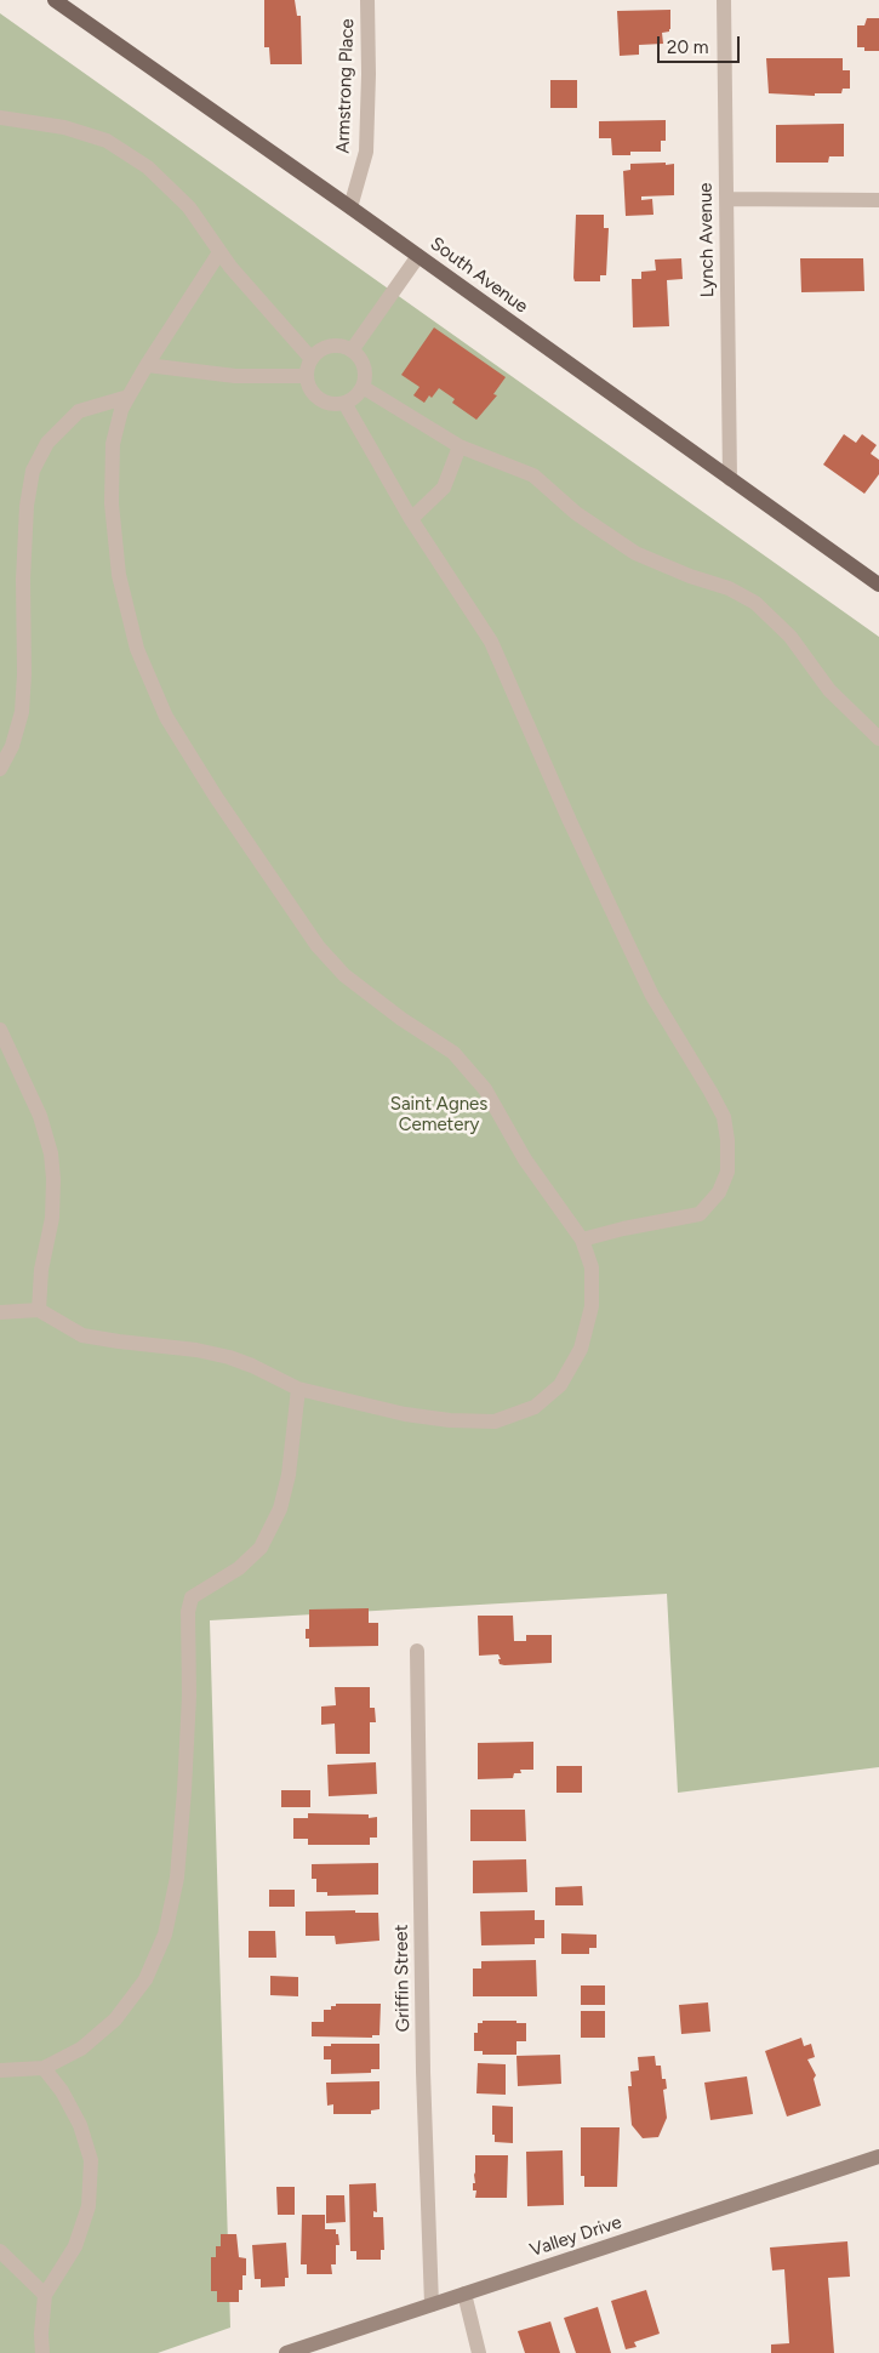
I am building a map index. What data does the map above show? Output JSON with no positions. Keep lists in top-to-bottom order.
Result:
{
  "streets": {
    "main road": ["South Avenue", "Valley Drive"],
    "street": ["Armstrong Place", "Lynch Avenue", "Griffin Street"]
  },
  "crossings": [
    ["Armstrong Place", "South Avenue"],
    ["Lynch Avenue", "South Avenue"],
    ["Griffin Street", "Valley Drive"]
  ],
  "parks": ["Saint Agnes Cemetery"],
  "scale_bar": "20 m"
}
